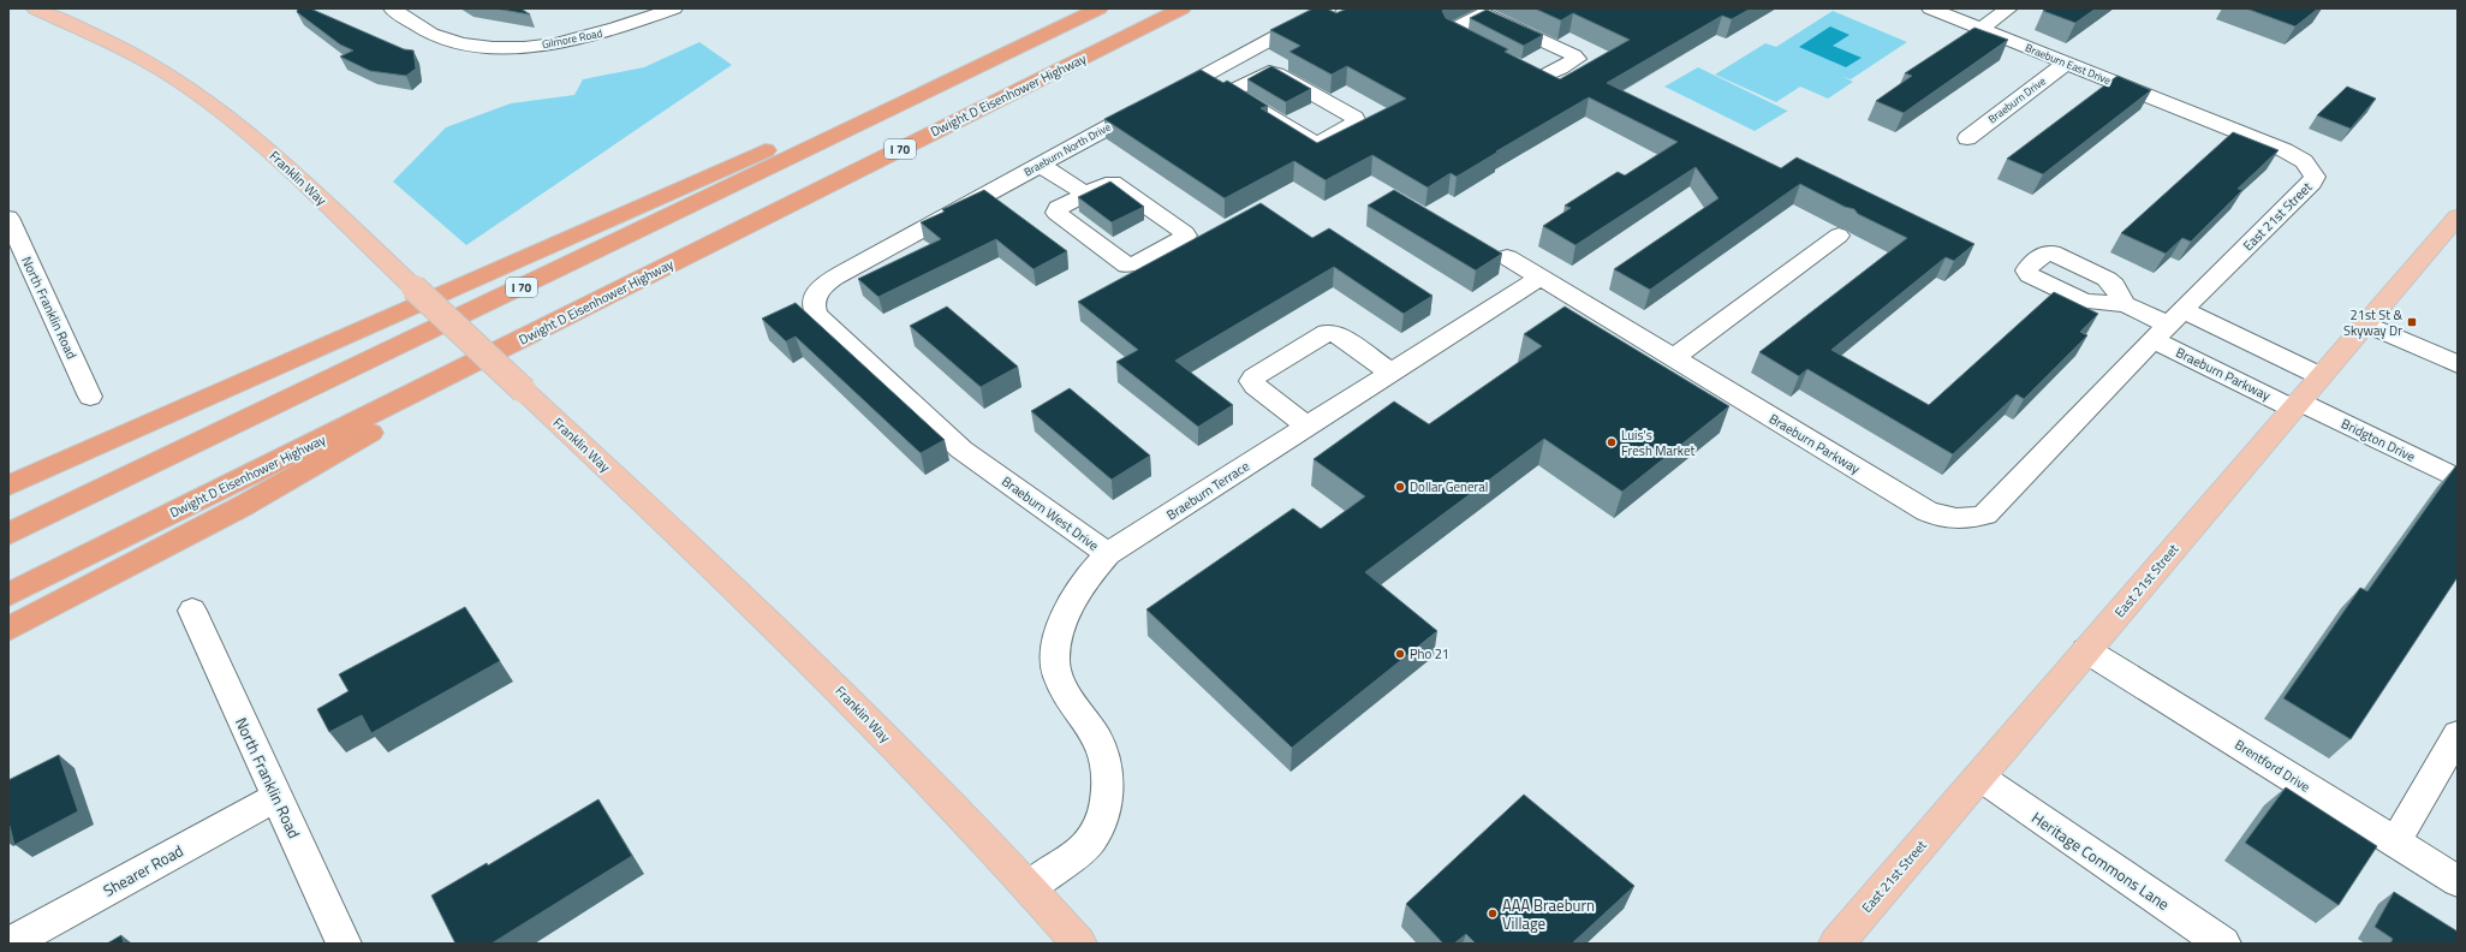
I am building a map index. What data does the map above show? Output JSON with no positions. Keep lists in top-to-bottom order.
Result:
{
  "streets": {
    "highway": ["Dwight D Eisenhower Highway", "I 70"],
    "main road": ["Franklin Way", "East 21st Street"],
    "street": [
      "Gilmore Road",
      "Braeburn East Drive",
      "Braeburn Drive",
      "Braeburn North Drive",
      "North Franklin Road",
      "Braeburn Parkway",
      "Bridgton Drive",
      "Braeburn Terrace",
      "Braeburn West Drive",
      "Brentford Drive",
      "Heritage Commons Lane",
      "Shearer Road"
    ]
  },
  "crossings": [
    ["Braeburn East Drive", "Braeburn Drive"],
    ["Braeburn East Drive", "East 21st Street"],
    ["Braeburn North Drive", "Braeburn West Drive"],
    ["Franklin Way", "Braeburn West Drive"],
    ["East 21st Street", "Braeburn Parkway"],
    ["East 21st Street", "Bridgton Drive"],
    ["East 21st Street", "Brentford Drive"],
    ["East 21st Street", "Heritage Commons Lane"],
    ["North Franklin Road", "Shearer Road"],
    ["Braeburn Parkway", "Bridgton Drive"],
    ["Braeburn Parkway", "Braeburn Terrace"],
    ["Braeburn Terrace", "Braeburn West Drive"]
  ],
  "places": {
    "transit": ["21st St & Skyway Dr"],
    "other": [
      "Luis's Fresh Market",
      "Dollar General",
      "Pho 21",
      "AAA Braeburn Village"
    ]
  }
}
